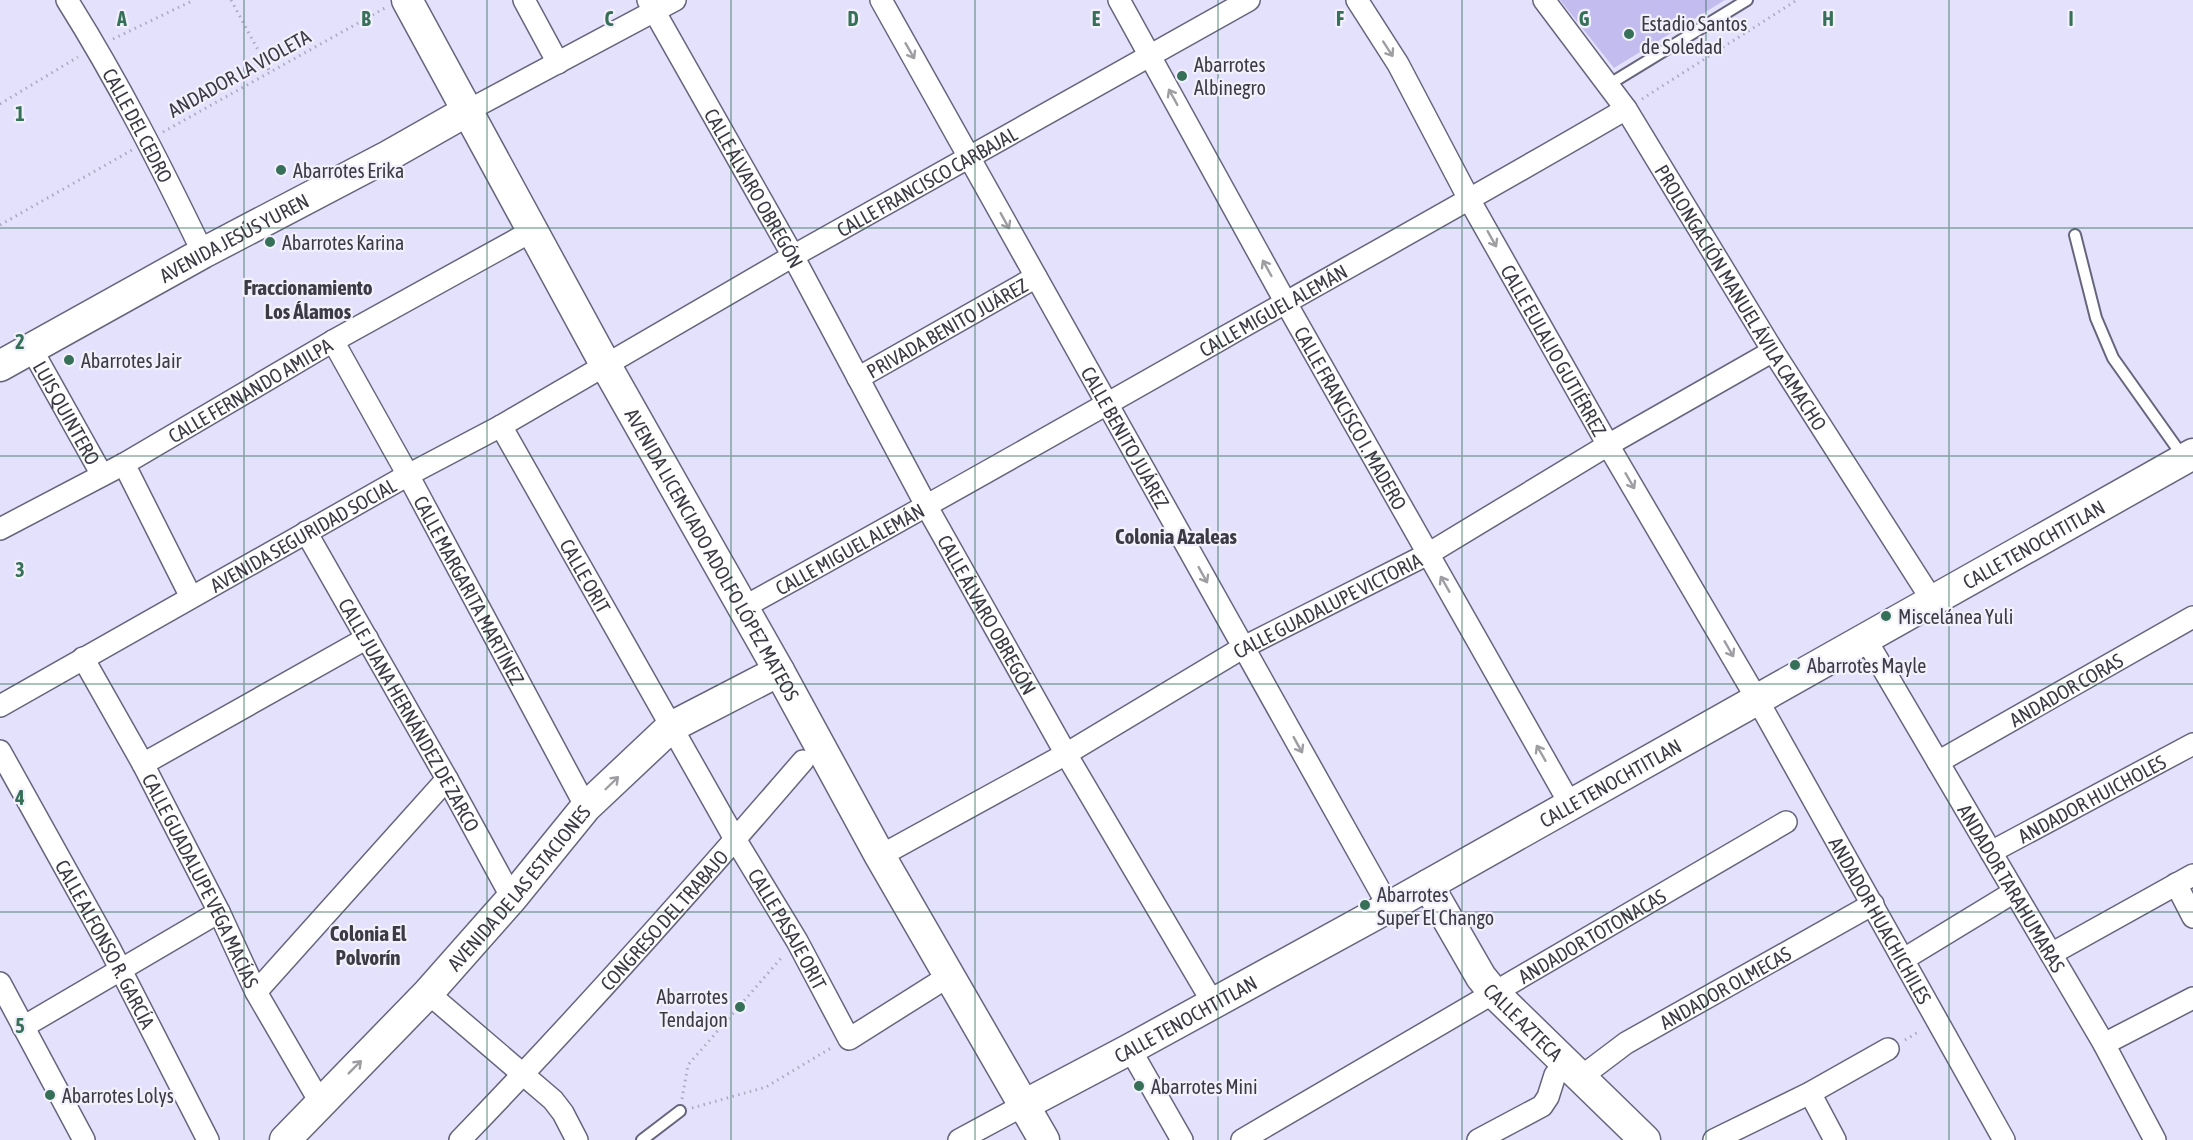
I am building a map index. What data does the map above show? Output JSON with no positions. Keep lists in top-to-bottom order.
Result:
{
  "streets": {
    "street": [
      "CALLE DEL CEDRO",
      "CALLE FRANCISCO CARBAJAL",
      "CALLE ÁLVARO OBREGÓN",
      "AVENIDA JESÚS YUREN",
      "PROLONGACIÓN MANUEL ÁVILA CAMACHO",
      "CALLE MIGUEL ALEMÁN",
      "PRIVADA BENITO JUÁREZ",
      "CALLE EULALIO GUTIÉRREZ",
      "CALLE FERNANDO AMILPA",
      "LUIS QUINTERO",
      "CALLE FRANCISCO I. MADERO",
      "CALLE BENITO JUÁREZ",
      "AVENIDA SEGURIDAD SOCIAL",
      "CALLE TENOCHTITLAN",
      "AVENIDA LICENCIADO ADOLFO LÓPEZ MATEOS",
      "CALLE ORIT",
      "CALLE MARGARITA MARTÍNEZ",
      "CALLE GUADALUPE VICTORIA",
      "ANDADOR CORAS",
      "CALLE JUANA HERNÁNDEZ DE ZARCO",
      "ANDADOR HUICHOLES",
      "CALLE GUADALUPE VEGA MACÍAS",
      "AVENIDA DE LAS ESTACIONES",
      "ANDADOR TARAHUMARAS",
      "CONGRESO DEL TRABAJO",
      "ANDADOR HUACHICHILES",
      "CALLE PASAJE ORIT",
      "ANDADOR TOTONACAS",
      "CALLE ALFONSO R. GARCÍA",
      "ANDADOR OLMECAS",
      "CALLE AZTECA"
    ],
    "path": ["ANDADOR LA VIOLETA"]
  },
  "crossings": [
    ["ANDADOR LA VIOLETA", "CALLE DEL CEDRO"],
    ["ANDADOR LA VIOLETA", "AVENIDA LICENCIADO ADOLFO LÓPEZ MATEOS"],
    ["CALLE DEL CEDRO", "AVENIDA JESÚS YUREN"],
    ["CALLE FRANCISCO CARBAJAL", "CALLE ÁLVARO OBREGÓN"],
    ["CALLE FRANCISCO CARBAJAL", "CALLE FRANCISCO I. MADERO"],
    ["CALLE FRANCISCO CARBAJAL", "CALLE BENITO JUÁREZ"],
    ["CALLE FRANCISCO CARBAJAL", "AVENIDA SEGURIDAD SOCIAL"],
    ["CALLE FRANCISCO CARBAJAL", "AVENIDA LICENCIADO ADOLFO LÓPEZ MATEOS"],
    ["CALLE ÁLVARO OBREGÓN", "CALLE MIGUEL ALEMÁN"],
    ["CALLE ÁLVARO OBREGÓN", "PRIVADA BENITO JUÁREZ"],
    ["CALLE ÁLVARO OBREGÓN", "CALLE TENOCHTITLAN"],
    ["CALLE ÁLVARO OBREGÓN", "CALLE GUADALUPE VICTORIA"],
    ["AVENIDA JESÚS YUREN", "LUIS QUINTERO"],
    ["AVENIDA JESÚS YUREN", "AVENIDA LICENCIADO ADOLFO LÓPEZ MATEOS"],
    ["PROLONGACIÓN MANUEL ÁVILA CAMACHO", "CALLE MIGUEL ALEMÁN"],
    ["PROLONGACIÓN MANUEL ÁVILA CAMACHO", "CALLE TENOCHTITLAN"],
    ["PROLONGACIÓN MANUEL ÁVILA CAMACHO", "CALLE GUADALUPE VICTORIA"],
    ["CALLE MIGUEL ALEMÁN", "CALLE EULALIO GUTIÉRREZ"],
    ["CALLE MIGUEL ALEMÁN", "CALLE FRANCISCO I. MADERO"],
    ["CALLE MIGUEL ALEMÁN", "CALLE BENITO JUÁREZ"],
    ["CALLE MIGUEL ALEMÁN", "AVENIDA LICENCIADO ADOLFO LÓPEZ MATEOS"],
    ["PRIVADA BENITO JUÁREZ", "CALLE BENITO JUÁREZ"],
    ["CALLE EULALIO GUTIÉRREZ", "CALLE TENOCHTITLAN"],
    ["CALLE EULALIO GUTIÉRREZ", "CALLE GUADALUPE VICTORIA"],
    ["CALLE EULALIO GUTIÉRREZ", "ANDADOR HUACHICHILES"],
    ["CALLE FERNANDO AMILPA", "LUIS QUINTERO"],
    ["CALLE FERNANDO AMILPA", "AVENIDA LICENCIADO ADOLFO LÓPEZ MATEOS"],
    ["CALLE FERNANDO AMILPA", "CALLE MARGARITA MARTÍNEZ"],
    ["CALLE FRANCISCO I. MADERO", "CALLE TENOCHTITLAN"],
    ["CALLE FRANCISCO I. MADERO", "CALLE GUADALUPE VICTORIA"],
    ["CALLE BENITO JUÁREZ", "CALLE TENOCHTITLAN"],
    ["CALLE BENITO JUÁREZ", "CALLE GUADALUPE VICTORIA"],
    ["AVENIDA SEGURIDAD SOCIAL", "AVENIDA LICENCIADO ADOLFO LÓPEZ MATEOS"],
    ["AVENIDA SEGURIDAD SOCIAL", "CALLE ORIT"],
    ["AVENIDA SEGURIDAD SOCIAL", "CALLE MARGARITA MARTÍNEZ"],
    ["AVENIDA SEGURIDAD SOCIAL", "CALLE JUANA HERNÁNDEZ DE ZARCO"],
    ["AVENIDA SEGURIDAD SOCIAL", "CALLE GUADALUPE VEGA MACÍAS"],
    ["CALLE TENOCHTITLAN", "AVENIDA LICENCIADO ADOLFO LÓPEZ MATEOS"],
    ["CALLE TENOCHTITLAN", "ANDADOR TARAHUMARAS"],
    ["CALLE TENOCHTITLAN", "ANDADOR HUACHICHILES"],
    ["CALLE TENOCHTITLAN", "CALLE AZTECA"],
    ["AVENIDA LICENCIADO ADOLFO LÓPEZ MATEOS", "CALLE GUADALUPE VICTORIA"],
    ["AVENIDA LICENCIADO ADOLFO LÓPEZ MATEOS", "AVENIDA DE LAS ESTACIONES"],
    ["CALLE ORIT", "AVENIDA DE LAS ESTACIONES"],
    ["CALLE ORIT", "CALLE PASAJE ORIT"],
    ["CALLE MARGARITA MARTÍNEZ", "AVENIDA DE LAS ESTACIONES"],
    ["ANDADOR CORAS", "ANDADOR TARAHUMARAS"],
    ["CALLE JUANA HERNÁNDEZ DE ZARCO", "AVENIDA DE LAS ESTACIONES"],
    ["ANDADOR HUICHOLES", "ANDADOR TARAHUMARAS"],
    ["CALLE GUADALUPE VEGA MACÍAS", "AVENIDA DE LAS ESTACIONES"],
    ["AVENIDA DE LAS ESTACIONES", "CALLE PASAJE ORIT"],
    ["CONGRESO DEL TRABAJO", "CALLE PASAJE ORIT"],
    ["ANDADOR HUACHICHILES", "ANDADOR OLMECAS"],
    ["ANDADOR TOTONACAS", "CALLE AZTECA"],
    ["ANDADOR OLMECAS", "CALLE AZTECA"]
  ],
  "one_way": ["CALLE EULALIO GUTIÉRREZ", "CALLE FRANCISCO I. MADERO", "CALLE BENITO JUÁREZ"],
  "districts": ["Fraccionamiento Los Álamos", "Colonia Azaleas", "Colonia El Polvorín"],
  "places": [
    "Estadio Santos de Soledad",
    "Abarrotes Albinegro",
    "Abarrotes Erika",
    "Abarrotes Karina",
    "Abarrotes Jair",
    "Miscelánea Yuli",
    "Abarrotes Mayle",
    "Abarrotes Super El Chango",
    "Abarrotes Tendajon",
    "Abarrotes Mini",
    "Abarrotes Lolys"
  ],
  "grid": {
    "columns": [
      "A",
      "B",
      "C",
      "D",
      "E",
      "F",
      "G",
      "H",
      "I"
    ],
    "rows": [
      "1",
      "2",
      "3",
      "4",
      "5"
    ]
  }
}
